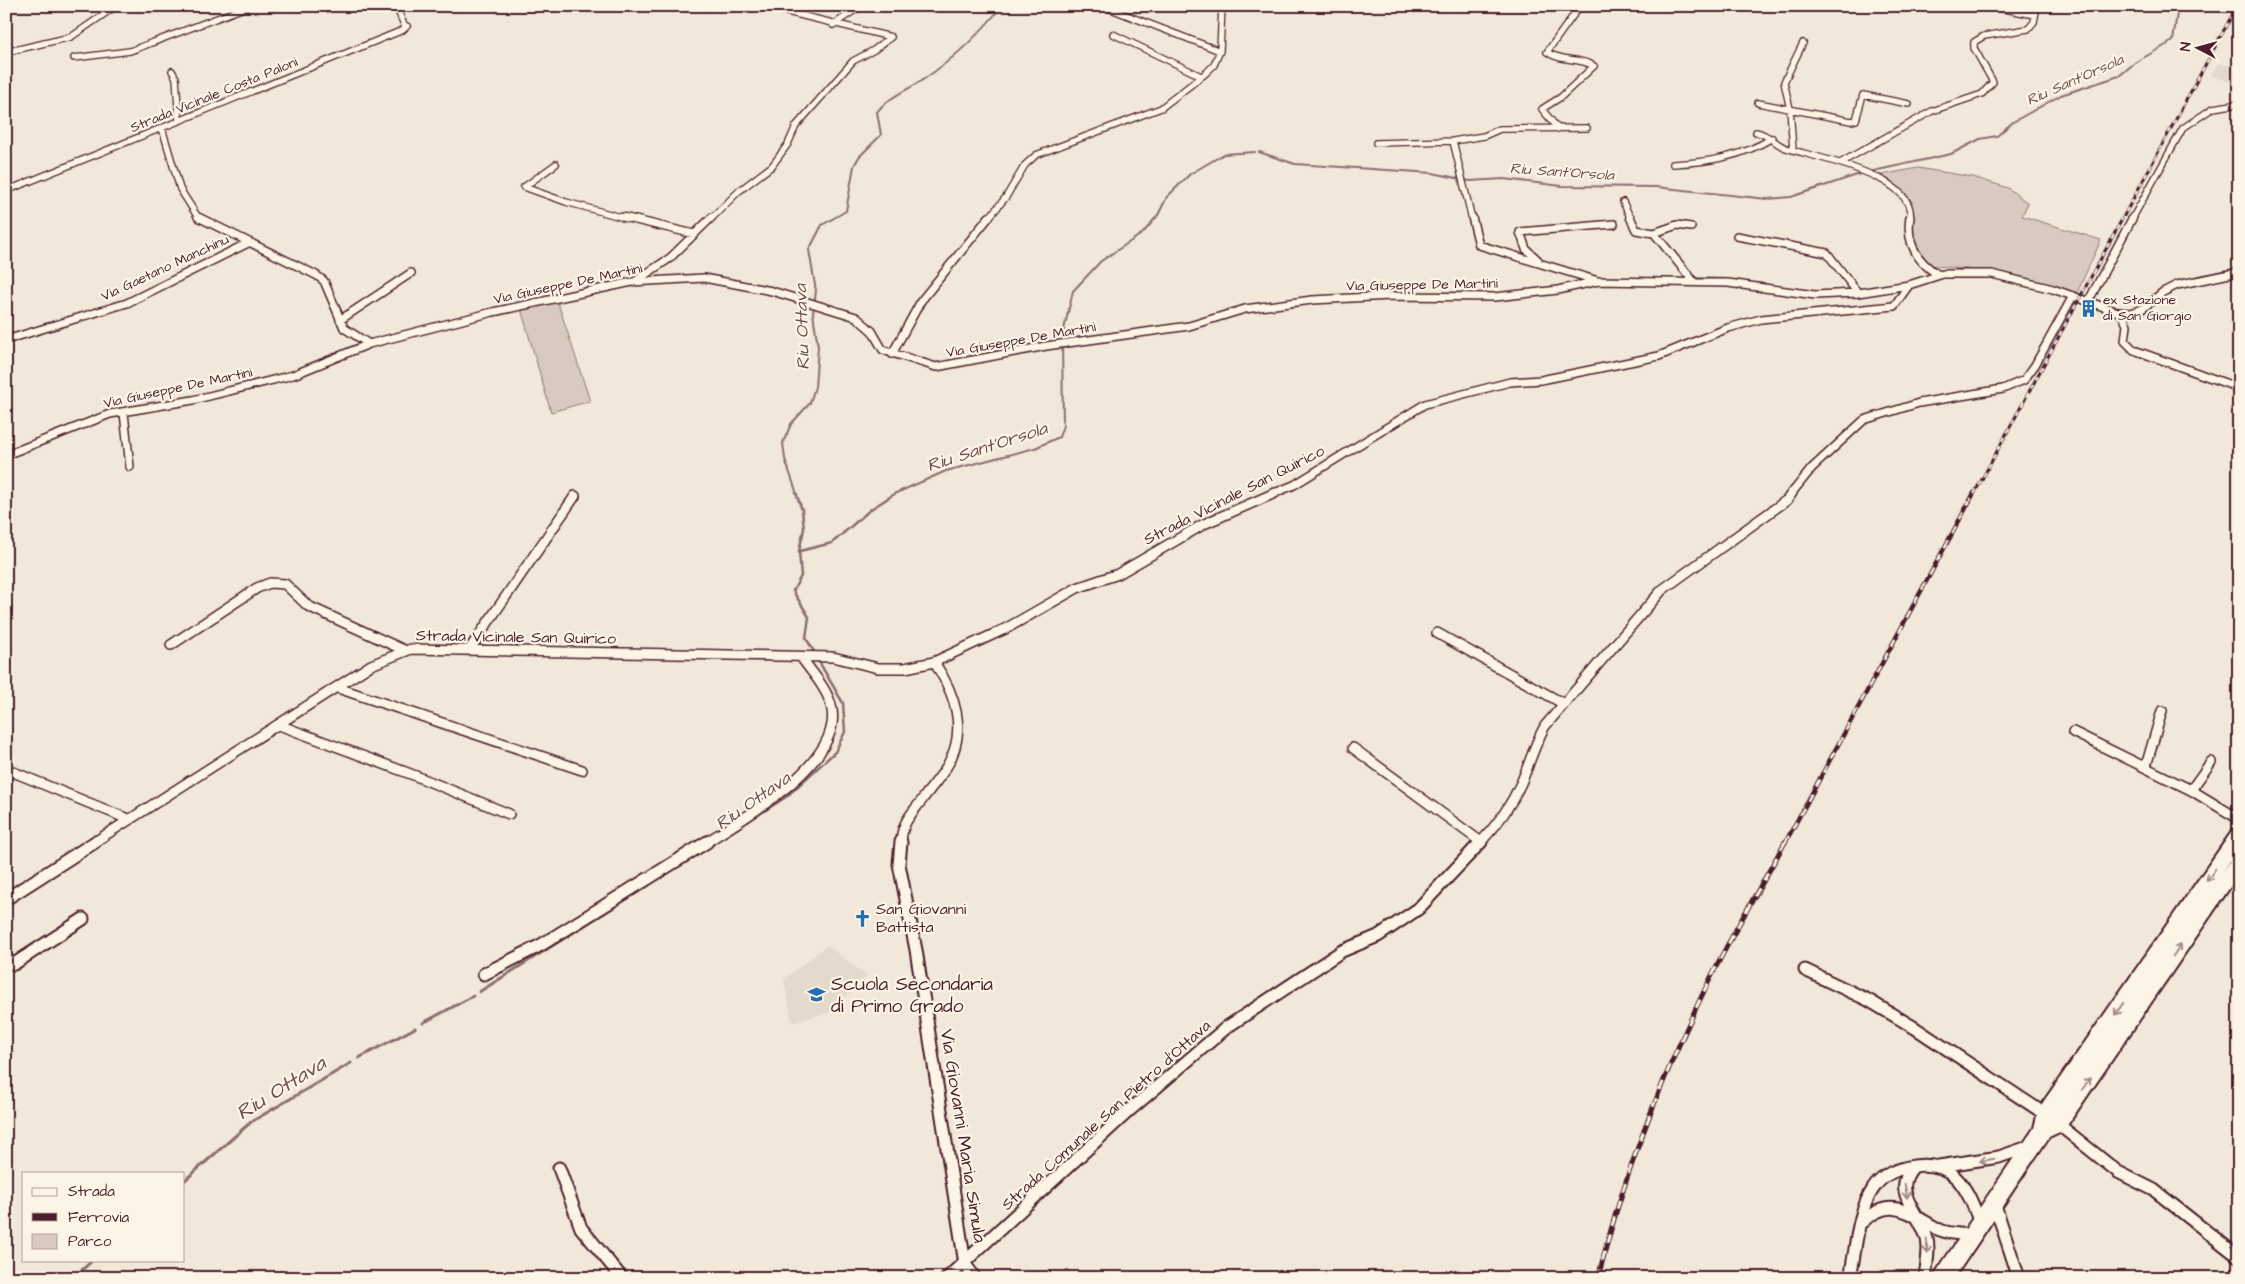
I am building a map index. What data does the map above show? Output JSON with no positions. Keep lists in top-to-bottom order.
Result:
{
  "streets": {
    "street": [
      "Strada Vicinale Costa Paloni",
      "Via Gaetano Manchinu",
      "Via Giuseppe De Martini",
      "Strada Vicinale San Quirico",
      "Strada Comunale San Pietro d'Ottava",
      "Via Giovanni Maria Simula"
    ]
  },
  "crossings": [
    ["Via Giuseppe De Martini", "Strada Vicinale San Quirico"],
    ["Via Giuseppe De Martini", "Strada Comunale San Pietro d'Ottava"],
    ["Strada Vicinale San Quirico", "Via Giovanni Maria Simula"],
    ["Strada Comunale San Pietro d'Ottava", "Via Giovanni Maria Simula"]
  ],
  "water": ["Riu Sant'Orsola", "Riu Ottava"],
  "places": {
    "building": ["ex Stazione di San Giorgio"],
    "church": ["San Giovanni Battista"],
    "school or university": ["Scuola Secondaria di Primo Grado"]
  },
  "legend": ["Strada", "Ferrovia", "Parco"],
  "north": "left"
}
